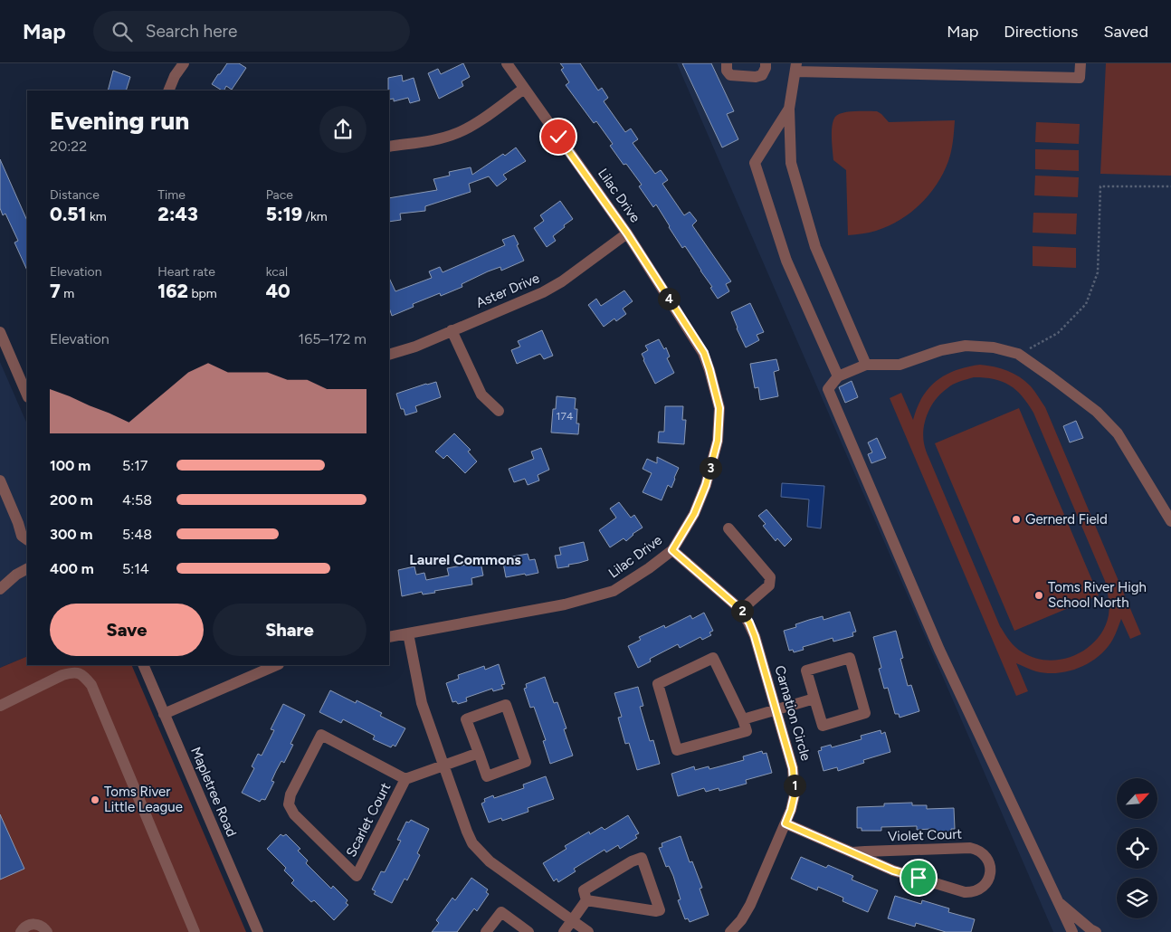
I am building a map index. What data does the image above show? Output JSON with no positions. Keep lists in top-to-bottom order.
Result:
{
  "streets": {
    "street": [
      "Lilac Drive",
      "Aster Drive",
      "Carnation Circle",
      "Mapletree Road",
      "Scarlet Court",
      "Violet Court"
    ]
  },
  "crossings": [
    ["Lilac Drive", "Aster Drive"],
    ["Lilac Drive", "Carnation Circle"],
    ["Carnation Circle", "Violet Court"]
  ],
  "districts": ["Laurel Commons"],
  "places": ["Gernerd Field", "Toms River High School North", "Toms River Little League"],
  "house_numbers": ["174"],
  "north": "top right",
  "page": {
    "header": "Map",
    "search": "Search here",
    "nav": ["Map", "Directions", "Saved"],
    "heading": ["Evening run", "20:22"],
    "stats": [
      ["Distance", "0.51 km"],
      ["Time", "2:43"],
      ["Pace", "5:19 /km"],
      ["Elevation", "7 m"],
      ["Heart rate", "162 bpm"],
      ["kcal", "40"]
    ],
    "pins": [
      "4",
      "3",
      "2",
      "1"
    ],
    "chart": ["Elevation", "165–172 m"],
    "list": [
      {
        "name": "100 m",
        "note": "5:17"
      },
      {
        "name": "200 m",
        "note": "4:58"
      },
      {
        "name": "300 m",
        "note": "5:48"
      },
      {
        "name": "400 m",
        "note": "5:14"
      }
    ],
    "buttons": ["Save", "Share"]
  }
}
